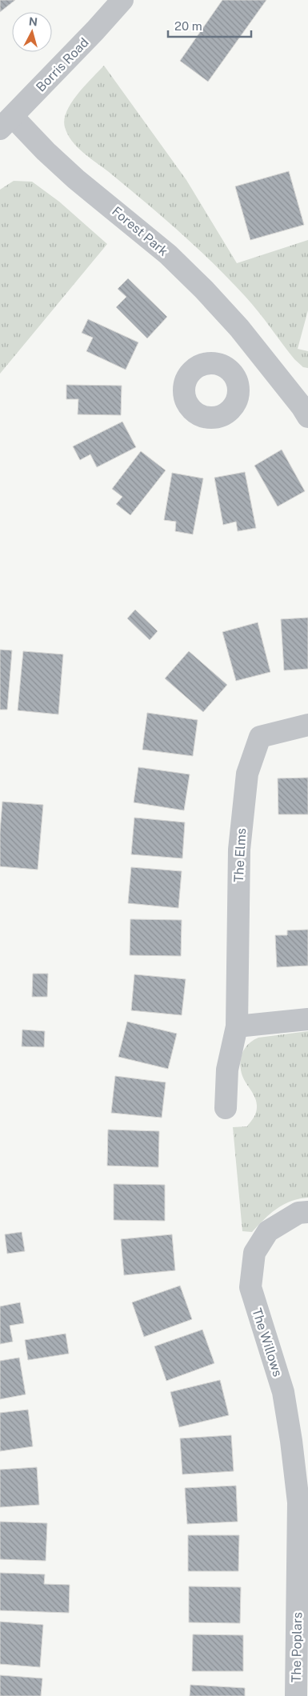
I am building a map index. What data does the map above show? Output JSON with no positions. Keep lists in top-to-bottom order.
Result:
{
  "streets": {
    "street": [
      "Borris Road",
      "Forest Park",
      "The Elms",
      "The Willows",
      "The Poplars"
    ]
  },
  "crossings": [
    ["Borris Road", "Forest Park"],
    ["The Willows", "The Poplars"]
  ],
  "scale_bar": "20 m",
  "north": "top"
}
